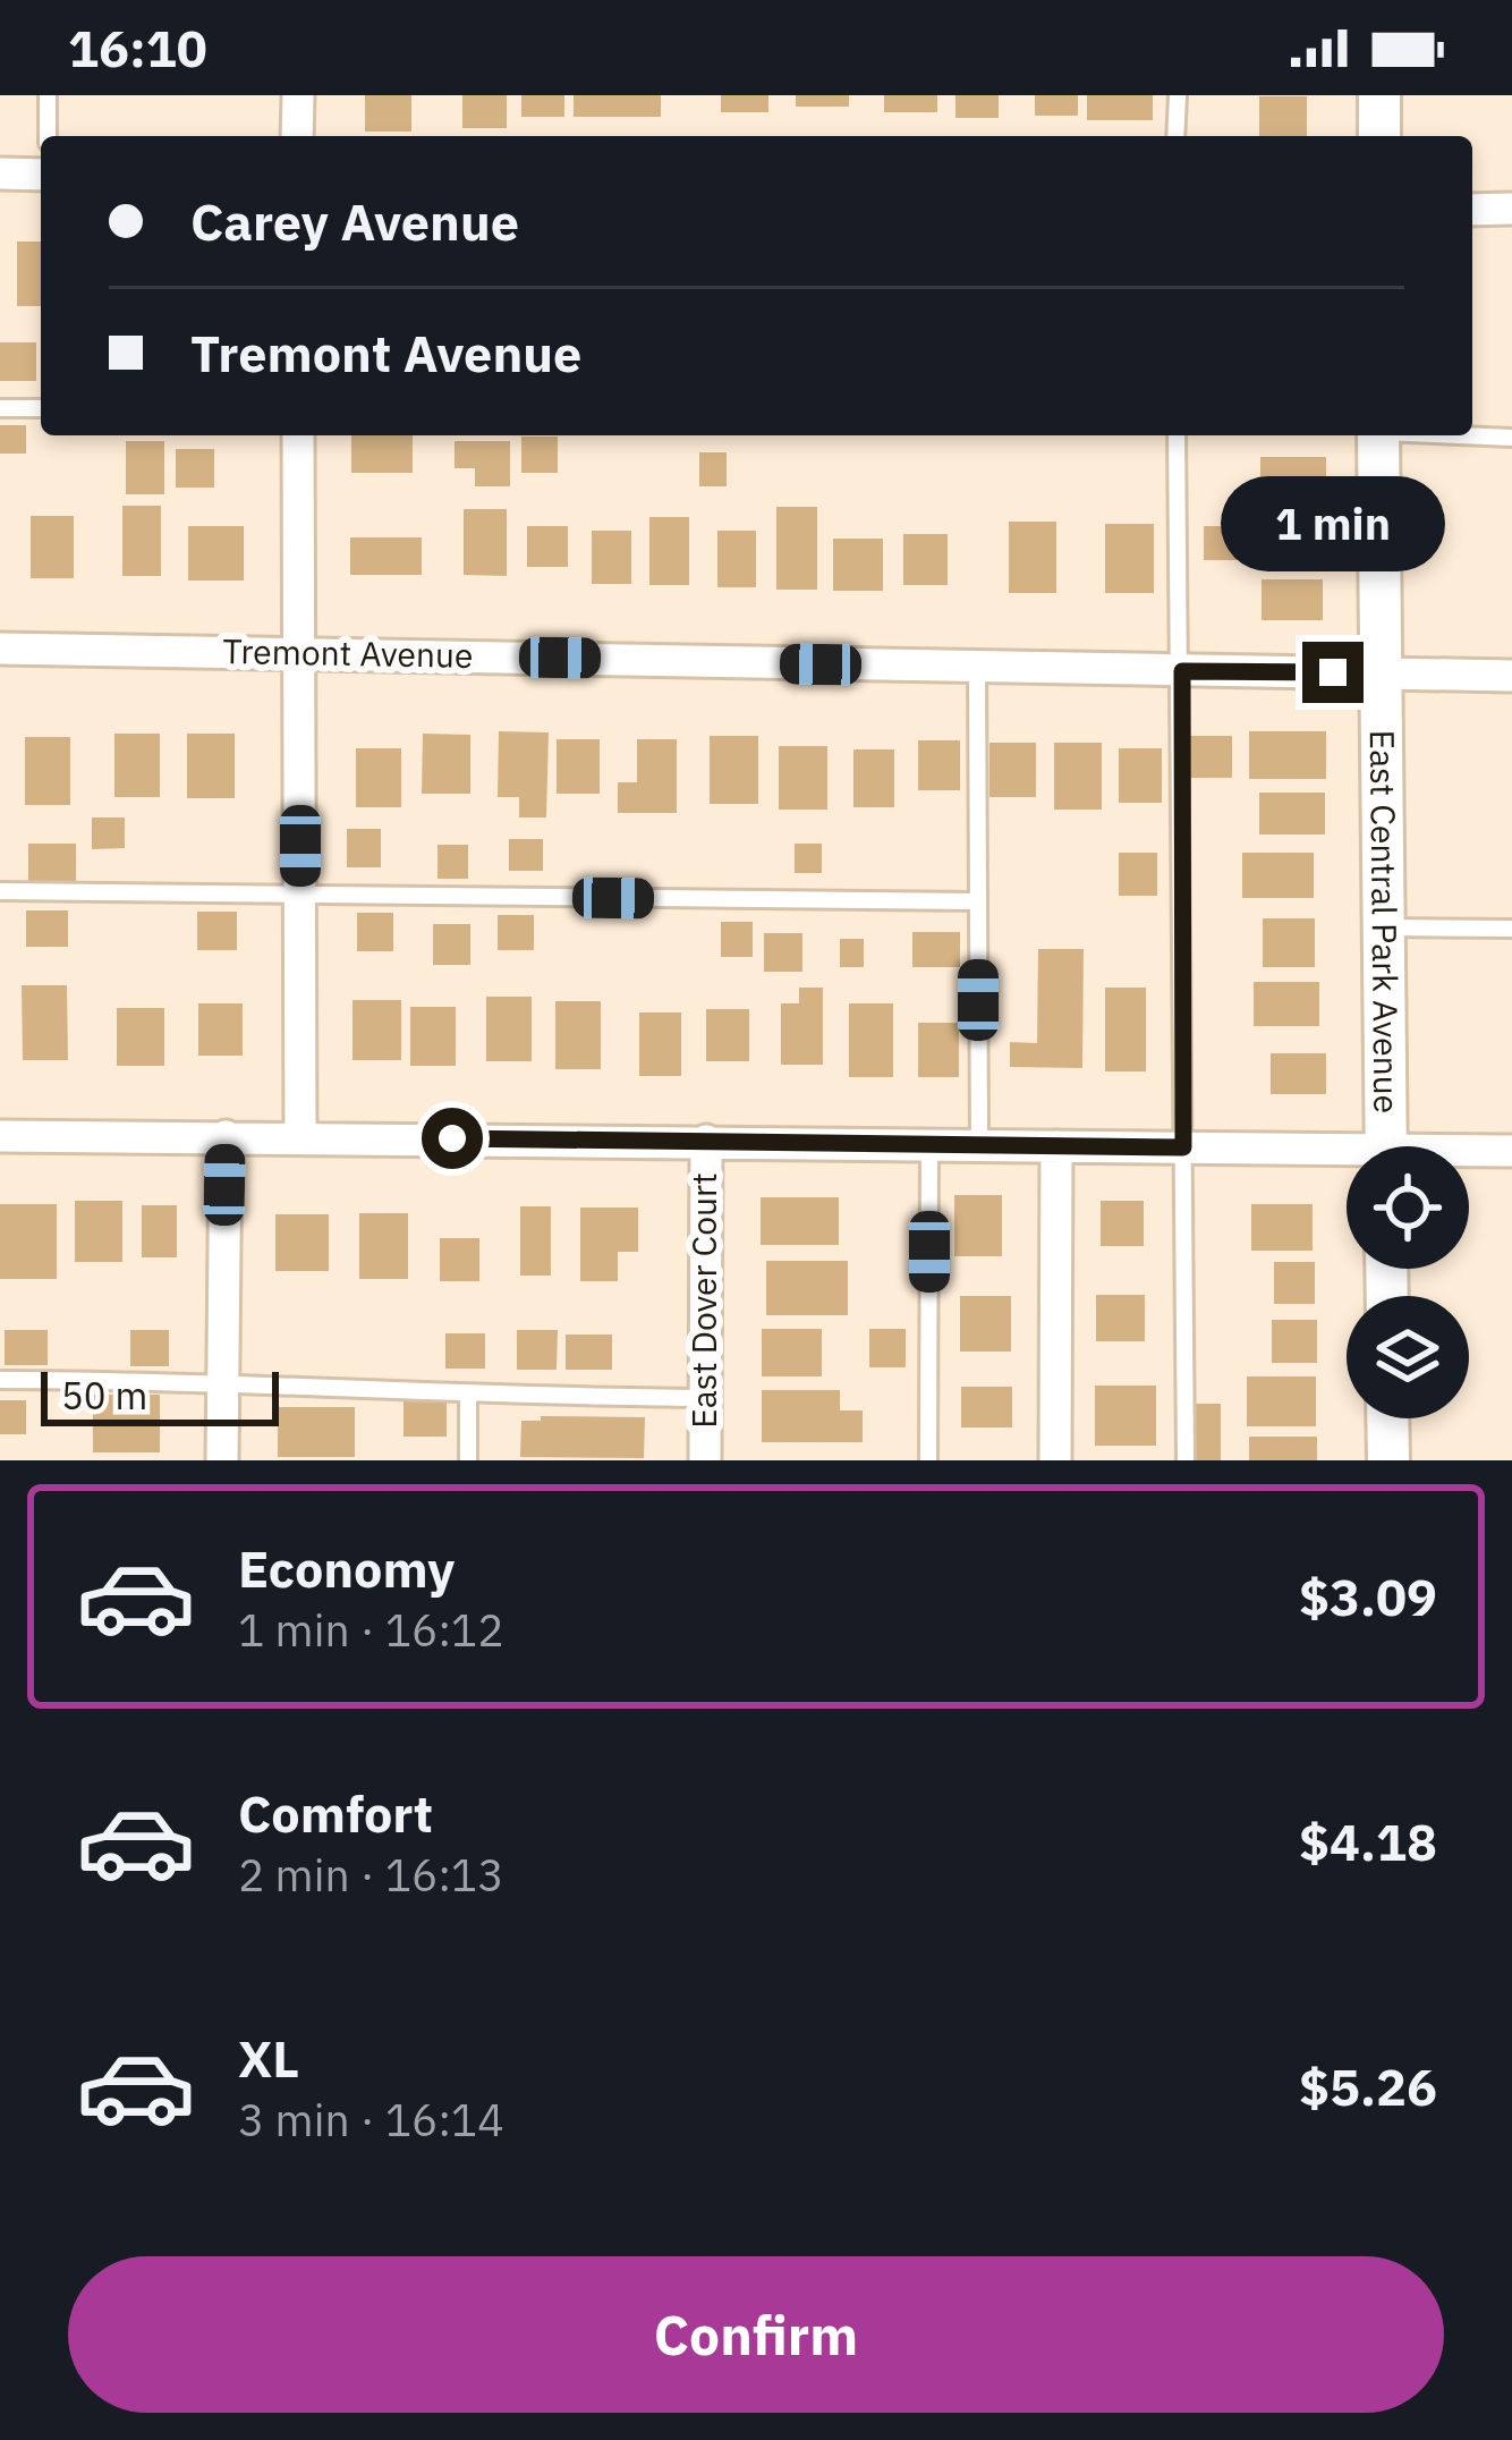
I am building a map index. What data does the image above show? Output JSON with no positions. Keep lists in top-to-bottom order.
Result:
{
  "streets": {
    "street": ["Tremont Avenue", "East Central Park Avenue", "East Dover Court"]
  },
  "crossings": [
    ["Tremont Avenue", "East Central Park Avenue"]
  ],
  "scale_bar": "50 m",
  "page": {
    "status": "16:10",
    "banner": ["Carey Avenue", "Tremont Avenue"],
    "bubble": "1 min",
    "scale": "50 m",
    "list": [
      {
        "name": "Economy",
        "note": "1 min · 16:12",
        "value": "$3.09"
      },
      {
        "name": "Comfort",
        "note": "2 min · 16:13",
        "value": "$4.18"
      },
      {
        "name": "XL",
        "note": "3 min · 16:14",
        "value": "$5.26"
      }
    ],
    "buttons": "Confirm"
  }
}
